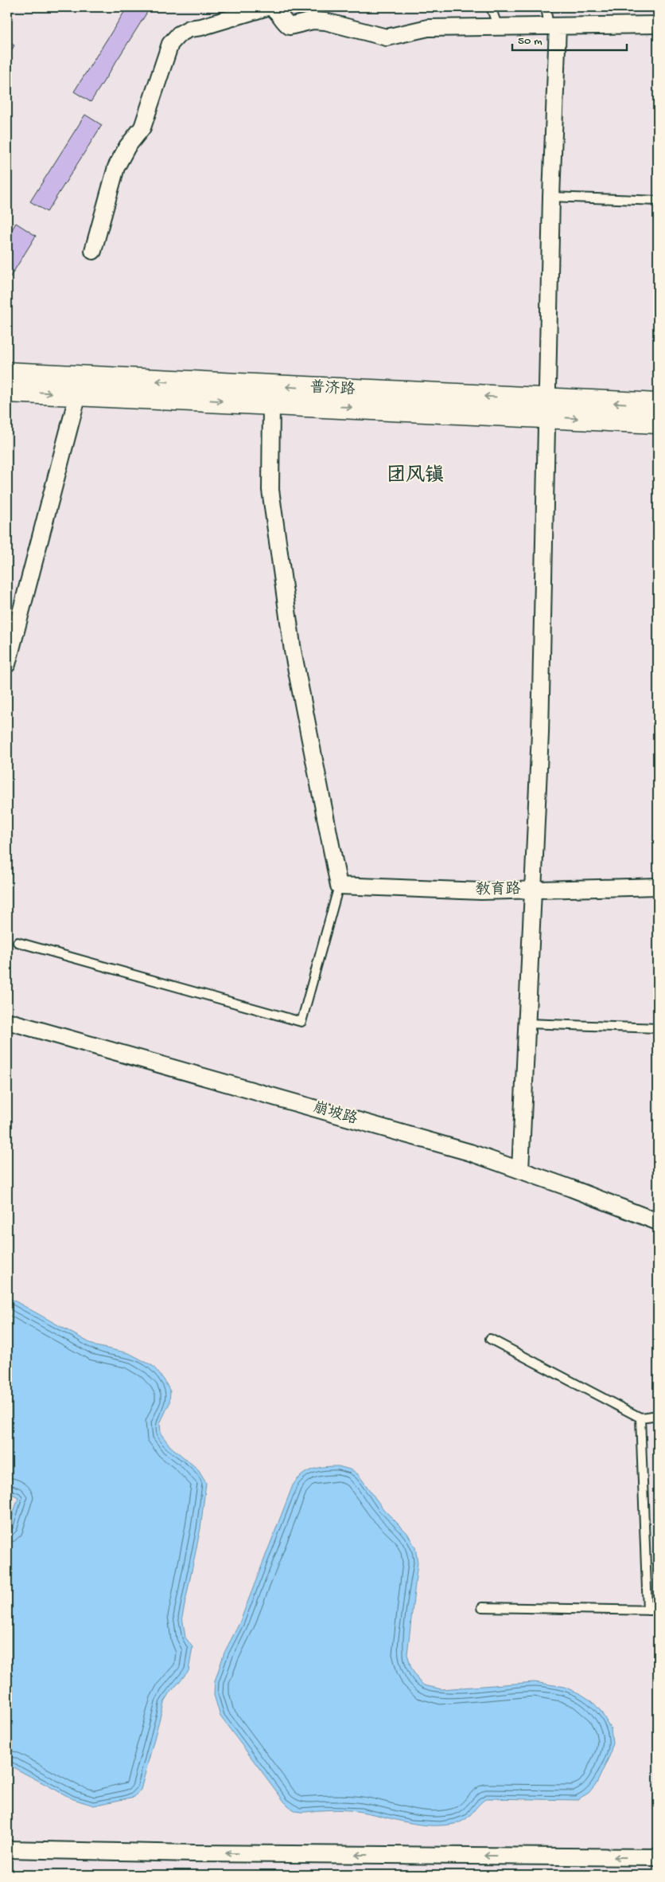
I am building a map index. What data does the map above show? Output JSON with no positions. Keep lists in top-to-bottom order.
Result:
{
  "streets": {
    "main road": ["普济路"],
    "street": ["教育路", "崩坡路"]
  },
  "districts": ["团风镇"],
  "scale_bar": "50 m"
}
